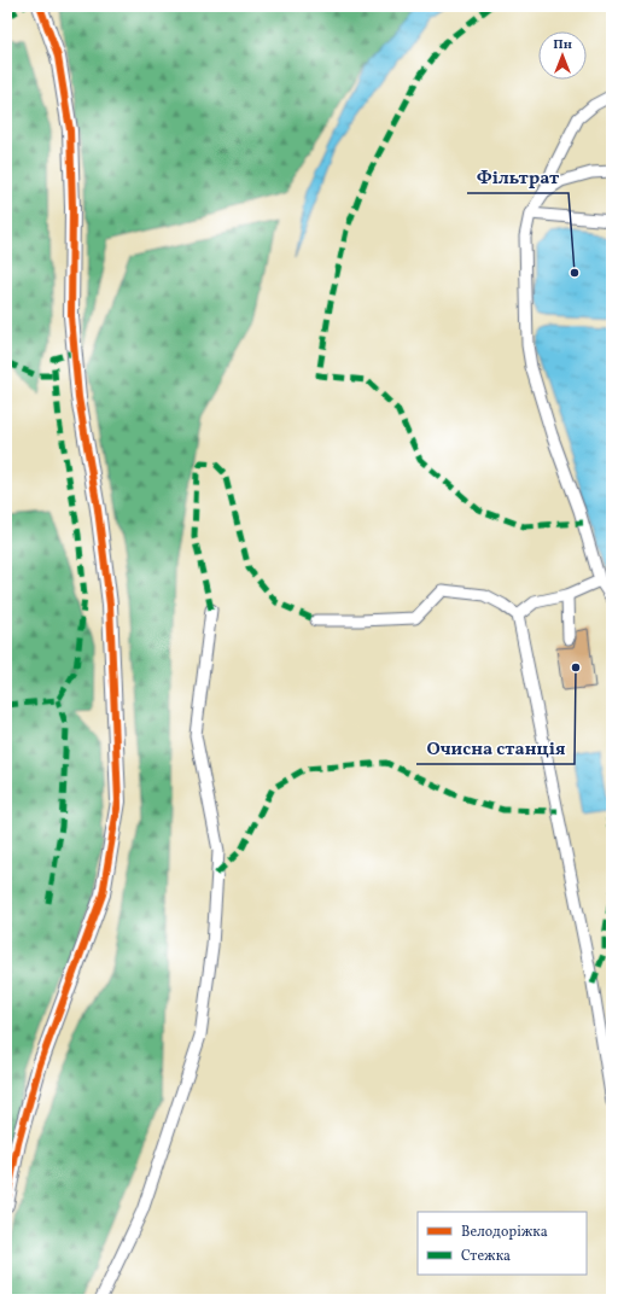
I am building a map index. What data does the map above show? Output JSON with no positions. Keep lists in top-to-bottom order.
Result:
{
  "places": ["Фільтрат", "Очисна станція"],
  "legend": ["Велодоріжка", "Стежка"],
  "north": "top"
}
